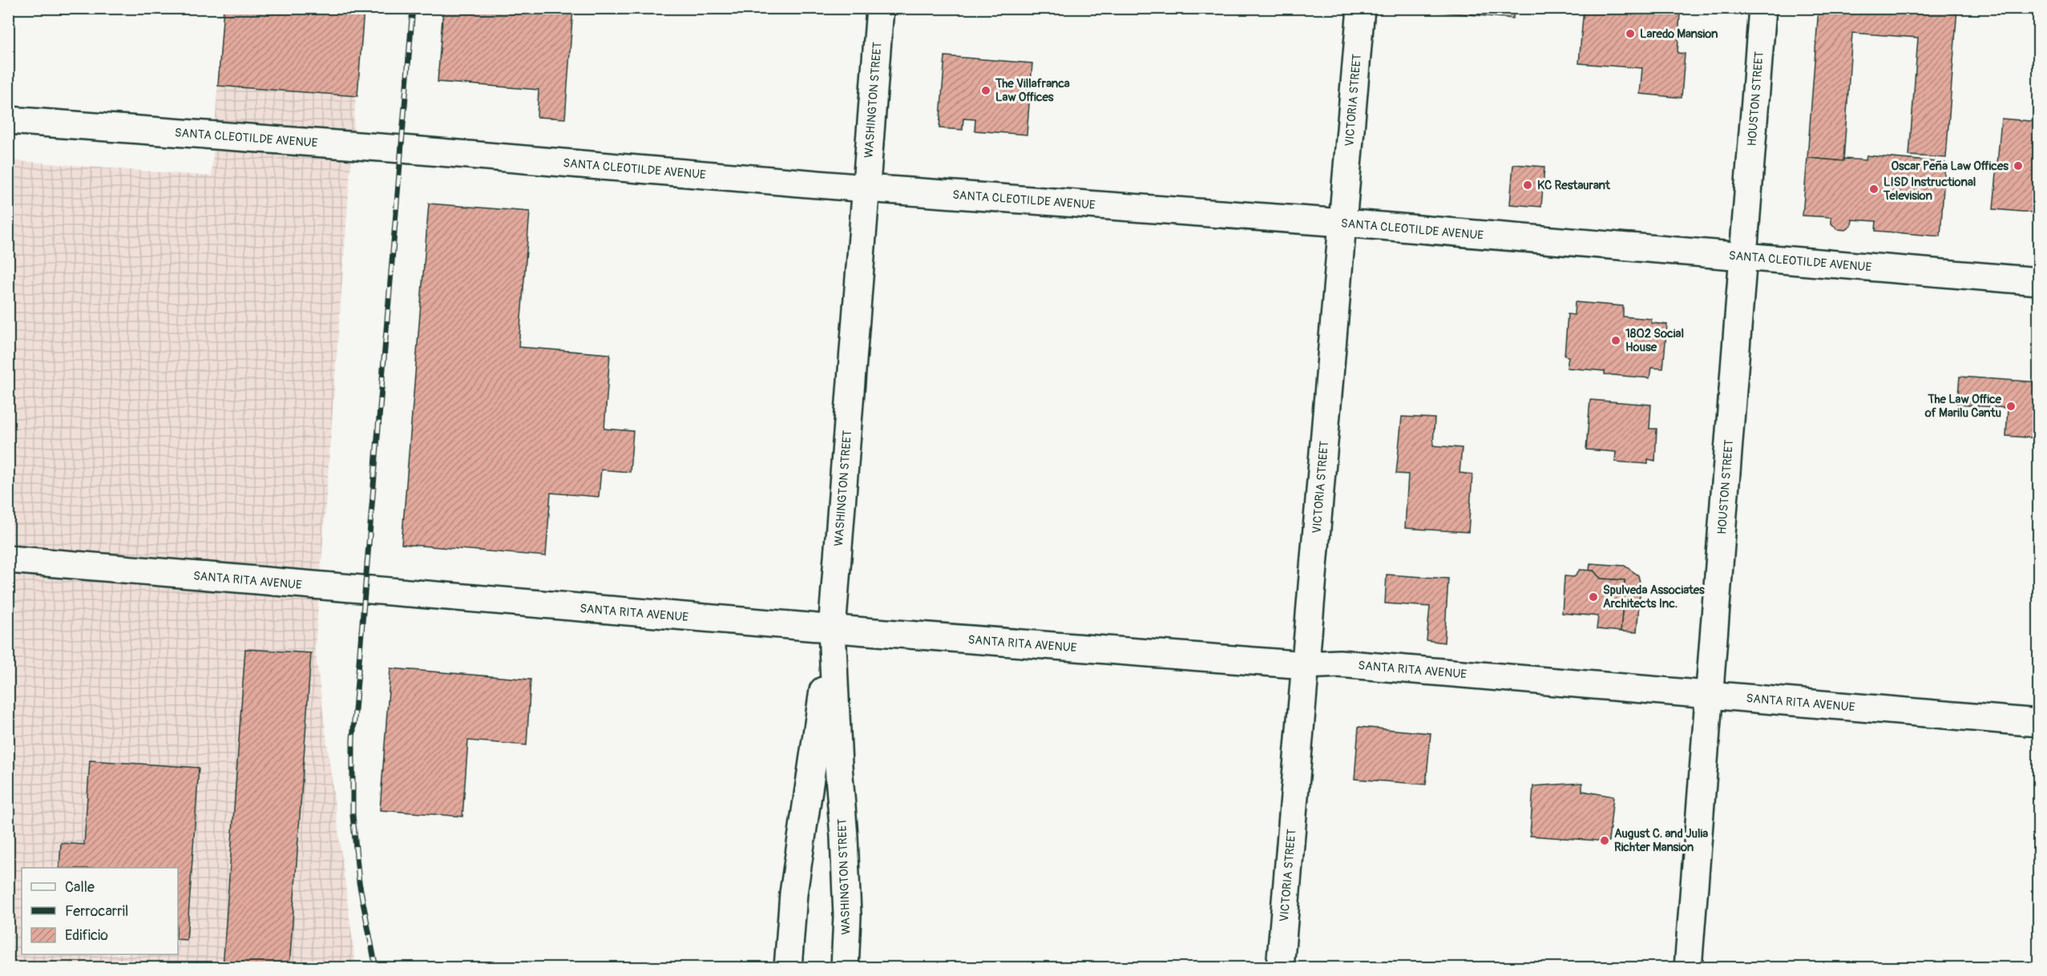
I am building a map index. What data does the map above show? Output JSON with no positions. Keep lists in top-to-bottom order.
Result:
{
  "streets": {
    "street": [
      "WASHINGTON STREET",
      "HOUSTON STREET",
      "VICTORIA STREET",
      "SANTA CLEOTILDE AVENUE",
      "SANTA RITA AVENUE"
    ]
  },
  "crossings": [
    ["WASHINGTON STREET", "SANTA CLEOTILDE AVENUE"],
    ["WASHINGTON STREET", "SANTA RITA AVENUE"],
    ["HOUSTON STREET", "SANTA CLEOTILDE AVENUE"],
    ["HOUSTON STREET", "SANTA RITA AVENUE"],
    ["VICTORIA STREET", "SANTA CLEOTILDE AVENUE"],
    ["VICTORIA STREET", "SANTA RITA AVENUE"]
  ],
  "places": [
    "Laredo Mansion",
    "The Villafranca Law Offices",
    "Oscar Peña Law Offices",
    "KC Restaurant",
    "LISD Instructional Television",
    "1802 Social House",
    "The Law Office of Marilu Cantu",
    "Spulveda Associates Architects Inc.",
    "August C. and Julia Richter Mansion"
  ],
  "legend": ["Calle", "Ferrocarril", "Edificio"]
}
